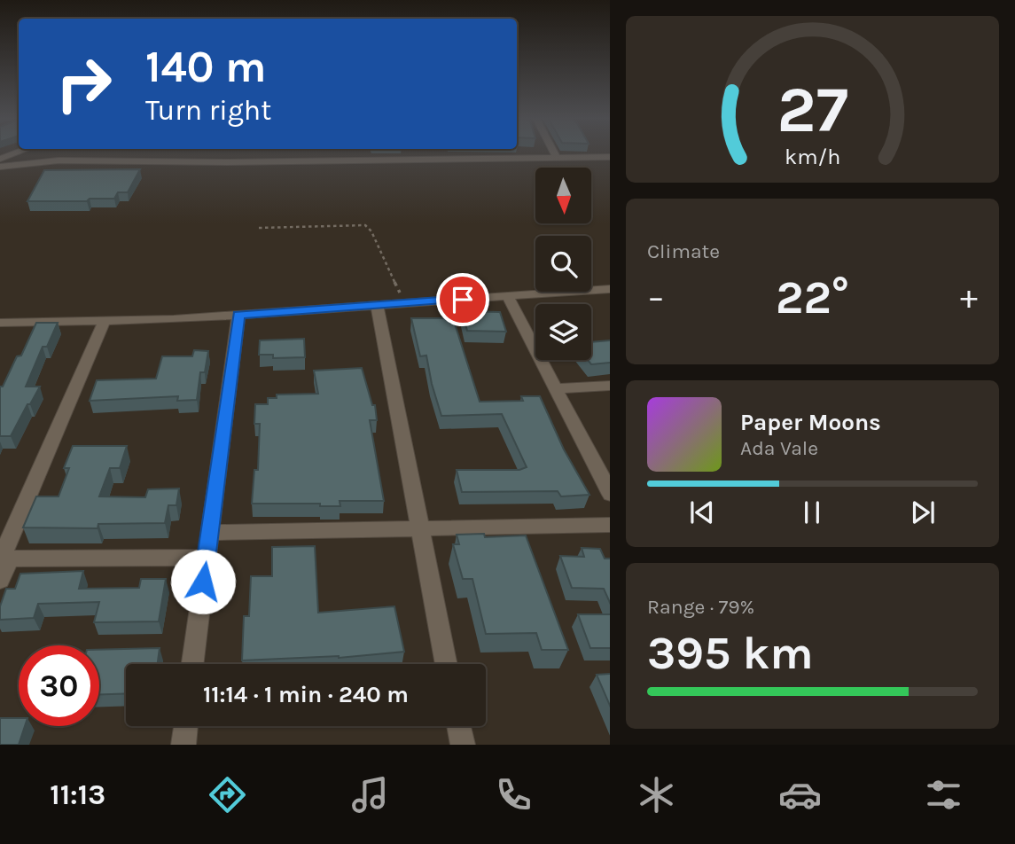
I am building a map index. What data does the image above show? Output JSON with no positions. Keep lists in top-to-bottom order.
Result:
{
  "north": "bottom",
  "page": {
    "turn": ["140 m", "Turn right"],
    "tile": [
      "Climate",
      ["Range · 79%", "395 km"]
    ],
    "heat": ["−", "22°", "+"],
    "song": ["Paper Moons", "Ada Vale"],
    "limit": "30",
    "trip": "11:14 · 1 min · 240 m",
    "tabs": "11:13",
    "gauge": ["27", "km/h"]
  }
}
